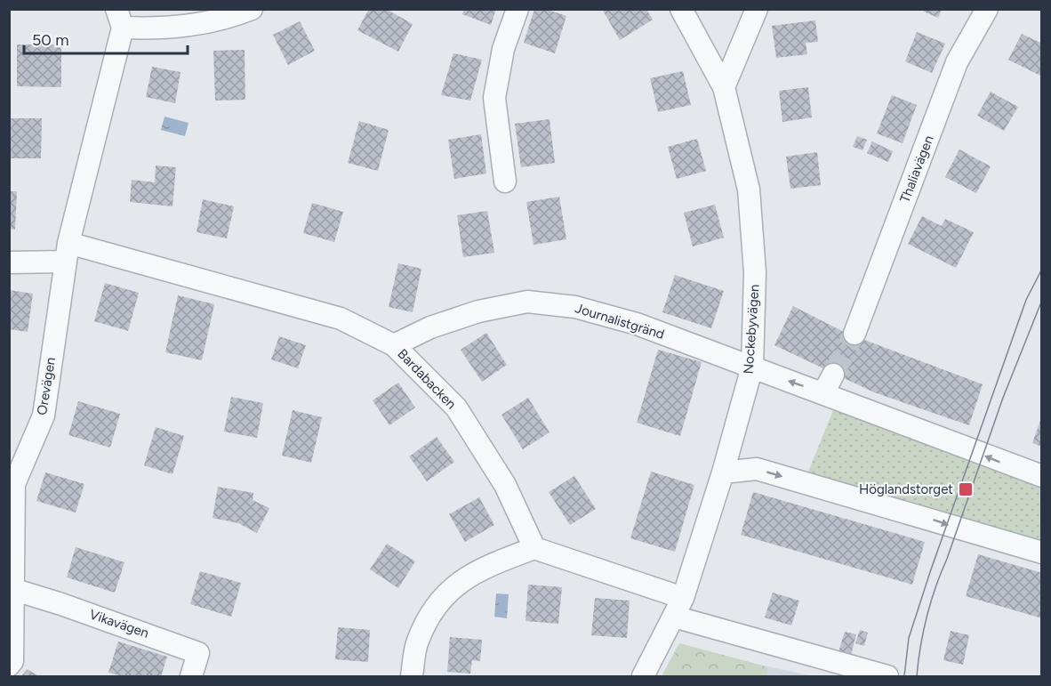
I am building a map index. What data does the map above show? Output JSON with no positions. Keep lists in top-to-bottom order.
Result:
{
  "streets": {
    "street": [
      "Thaliavägen",
      "Journalistgränd",
      "Nockebyvägen",
      "Bardabacken",
      "Orevägen",
      "Vikavägen"
    ]
  },
  "crossings": [
    ["Journalistgränd", "Nockebyvägen"],
    ["Journalistgränd", "Bardabacken"],
    ["Bardabacken", "Orevägen"],
    ["Orevägen", "Vikavägen"]
  ],
  "places": {
    "transit": ["Höglandstorget"]
  },
  "scale_bar": "50 m"
}
